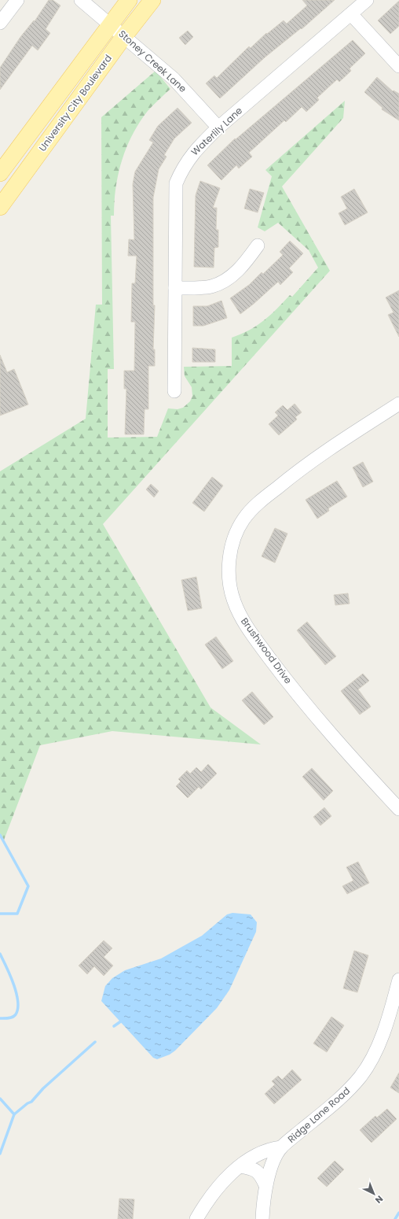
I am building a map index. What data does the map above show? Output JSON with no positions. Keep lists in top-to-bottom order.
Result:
{
  "streets": {
    "main road": ["University City Boulevard"],
    "street": [
      "Stoney Creek Lane",
      "Waterlily Lane",
      "Brushwood Drive",
      "Ridge Lane Road"
    ]
  },
  "crossings": [
    ["Stoney Creek Lane", "University City Boulevard"],
    ["Stoney Creek Lane", "Waterlily Lane"]
  ],
  "north": "bottom right"
}
